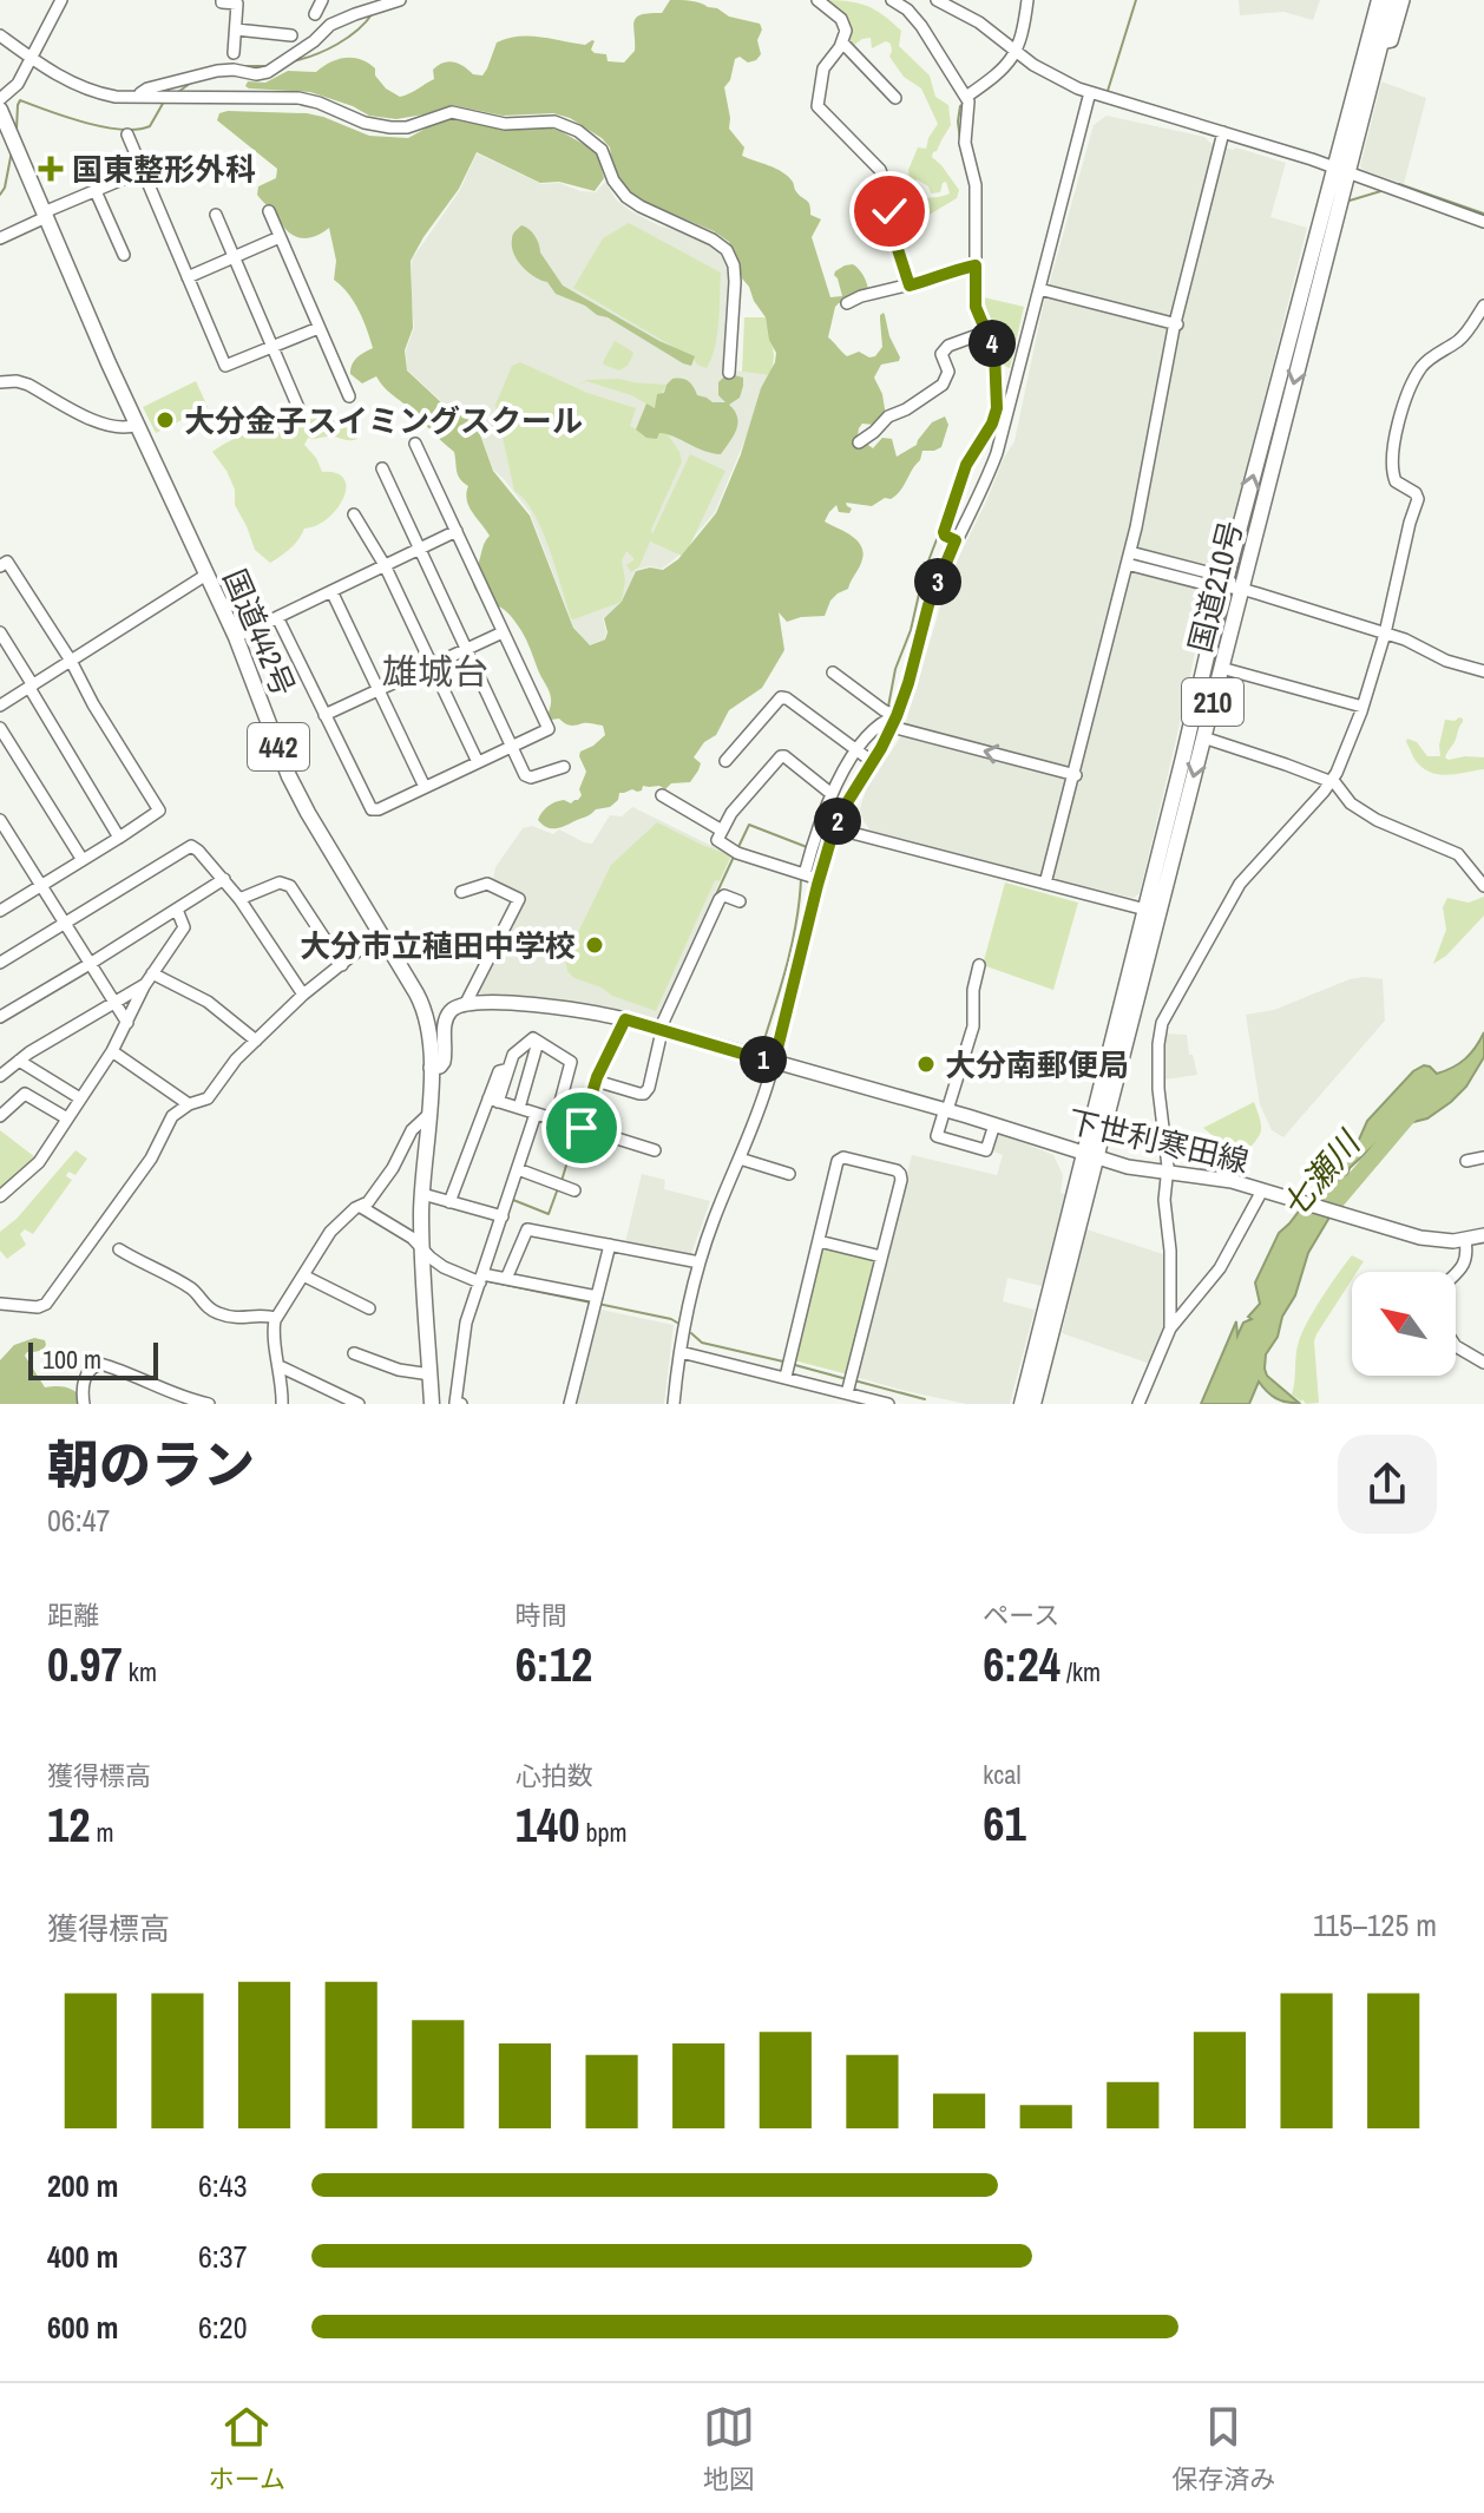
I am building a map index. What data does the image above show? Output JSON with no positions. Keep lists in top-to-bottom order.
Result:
{
  "streets": {
    "highway": [
      "国道210号",
      "国道442号",
      "210",
      "442"
    ],
    "main road": ["下世利寒田線"]
  },
  "crossings": [
    ["国道210号", "下世利寒田線"]
  ],
  "districts": ["雄城台"],
  "water": ["七瀬川"],
  "places": {
    "health": ["国東整形外科"],
    "other": ["大分金子スイミングスクール", "大分市立稙田中学校", "大分南郵便局"]
  },
  "scale_bar": "100 m",
  "north": "top left",
  "page": {
    "pins": [
      "4",
      "3",
      "2",
      "1"
    ],
    "scale": "100 m",
    "heading": ["朝のラン", "06:47"],
    "stats": [
      ["距離", "0.97 km"],
      ["時間", "6:12"],
      ["ペース", "6:24 /km"],
      ["獲得標高", "12 m"],
      ["心拍数", "140 bpm"],
      ["kcal", "61"]
    ],
    "chart": ["獲得標高", "115–125 m"],
    "list": [
      {
        "name": "200 m",
        "note": "6:43"
      },
      {
        "name": "400 m",
        "note": "6:37"
      },
      {
        "name": "600 m",
        "note": "6:20"
      }
    ],
    "tabs": ["ホーム", "地図", "保存済み"]
  }
}
